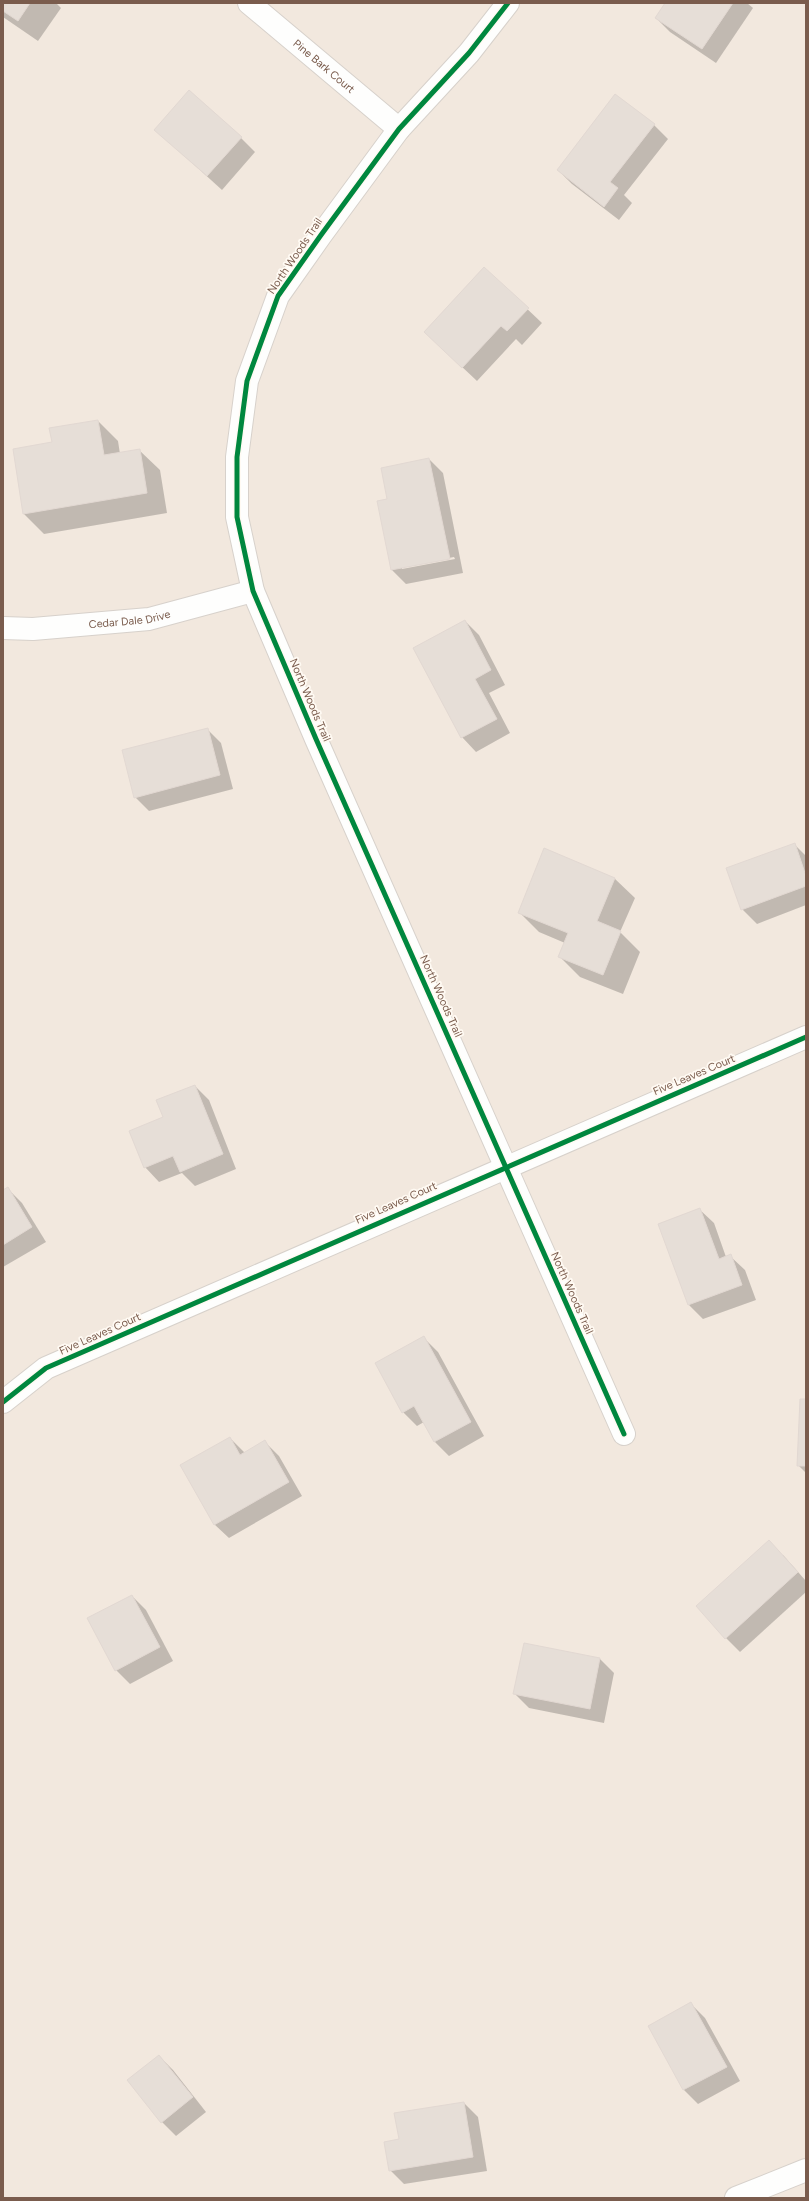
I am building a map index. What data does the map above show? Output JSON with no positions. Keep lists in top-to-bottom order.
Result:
{
  "streets": {
    "street": [
      "Pine Bark Court",
      "North Woods Trail",
      "Cedar Dale Drive",
      "Five Leaves Court"
    ]
  },
  "crossings": [
    ["Pine Bark Court", "North Woods Trail"],
    ["North Woods Trail", "Cedar Dale Drive"],
    ["North Woods Trail", "Five Leaves Court"]
  ]
}
